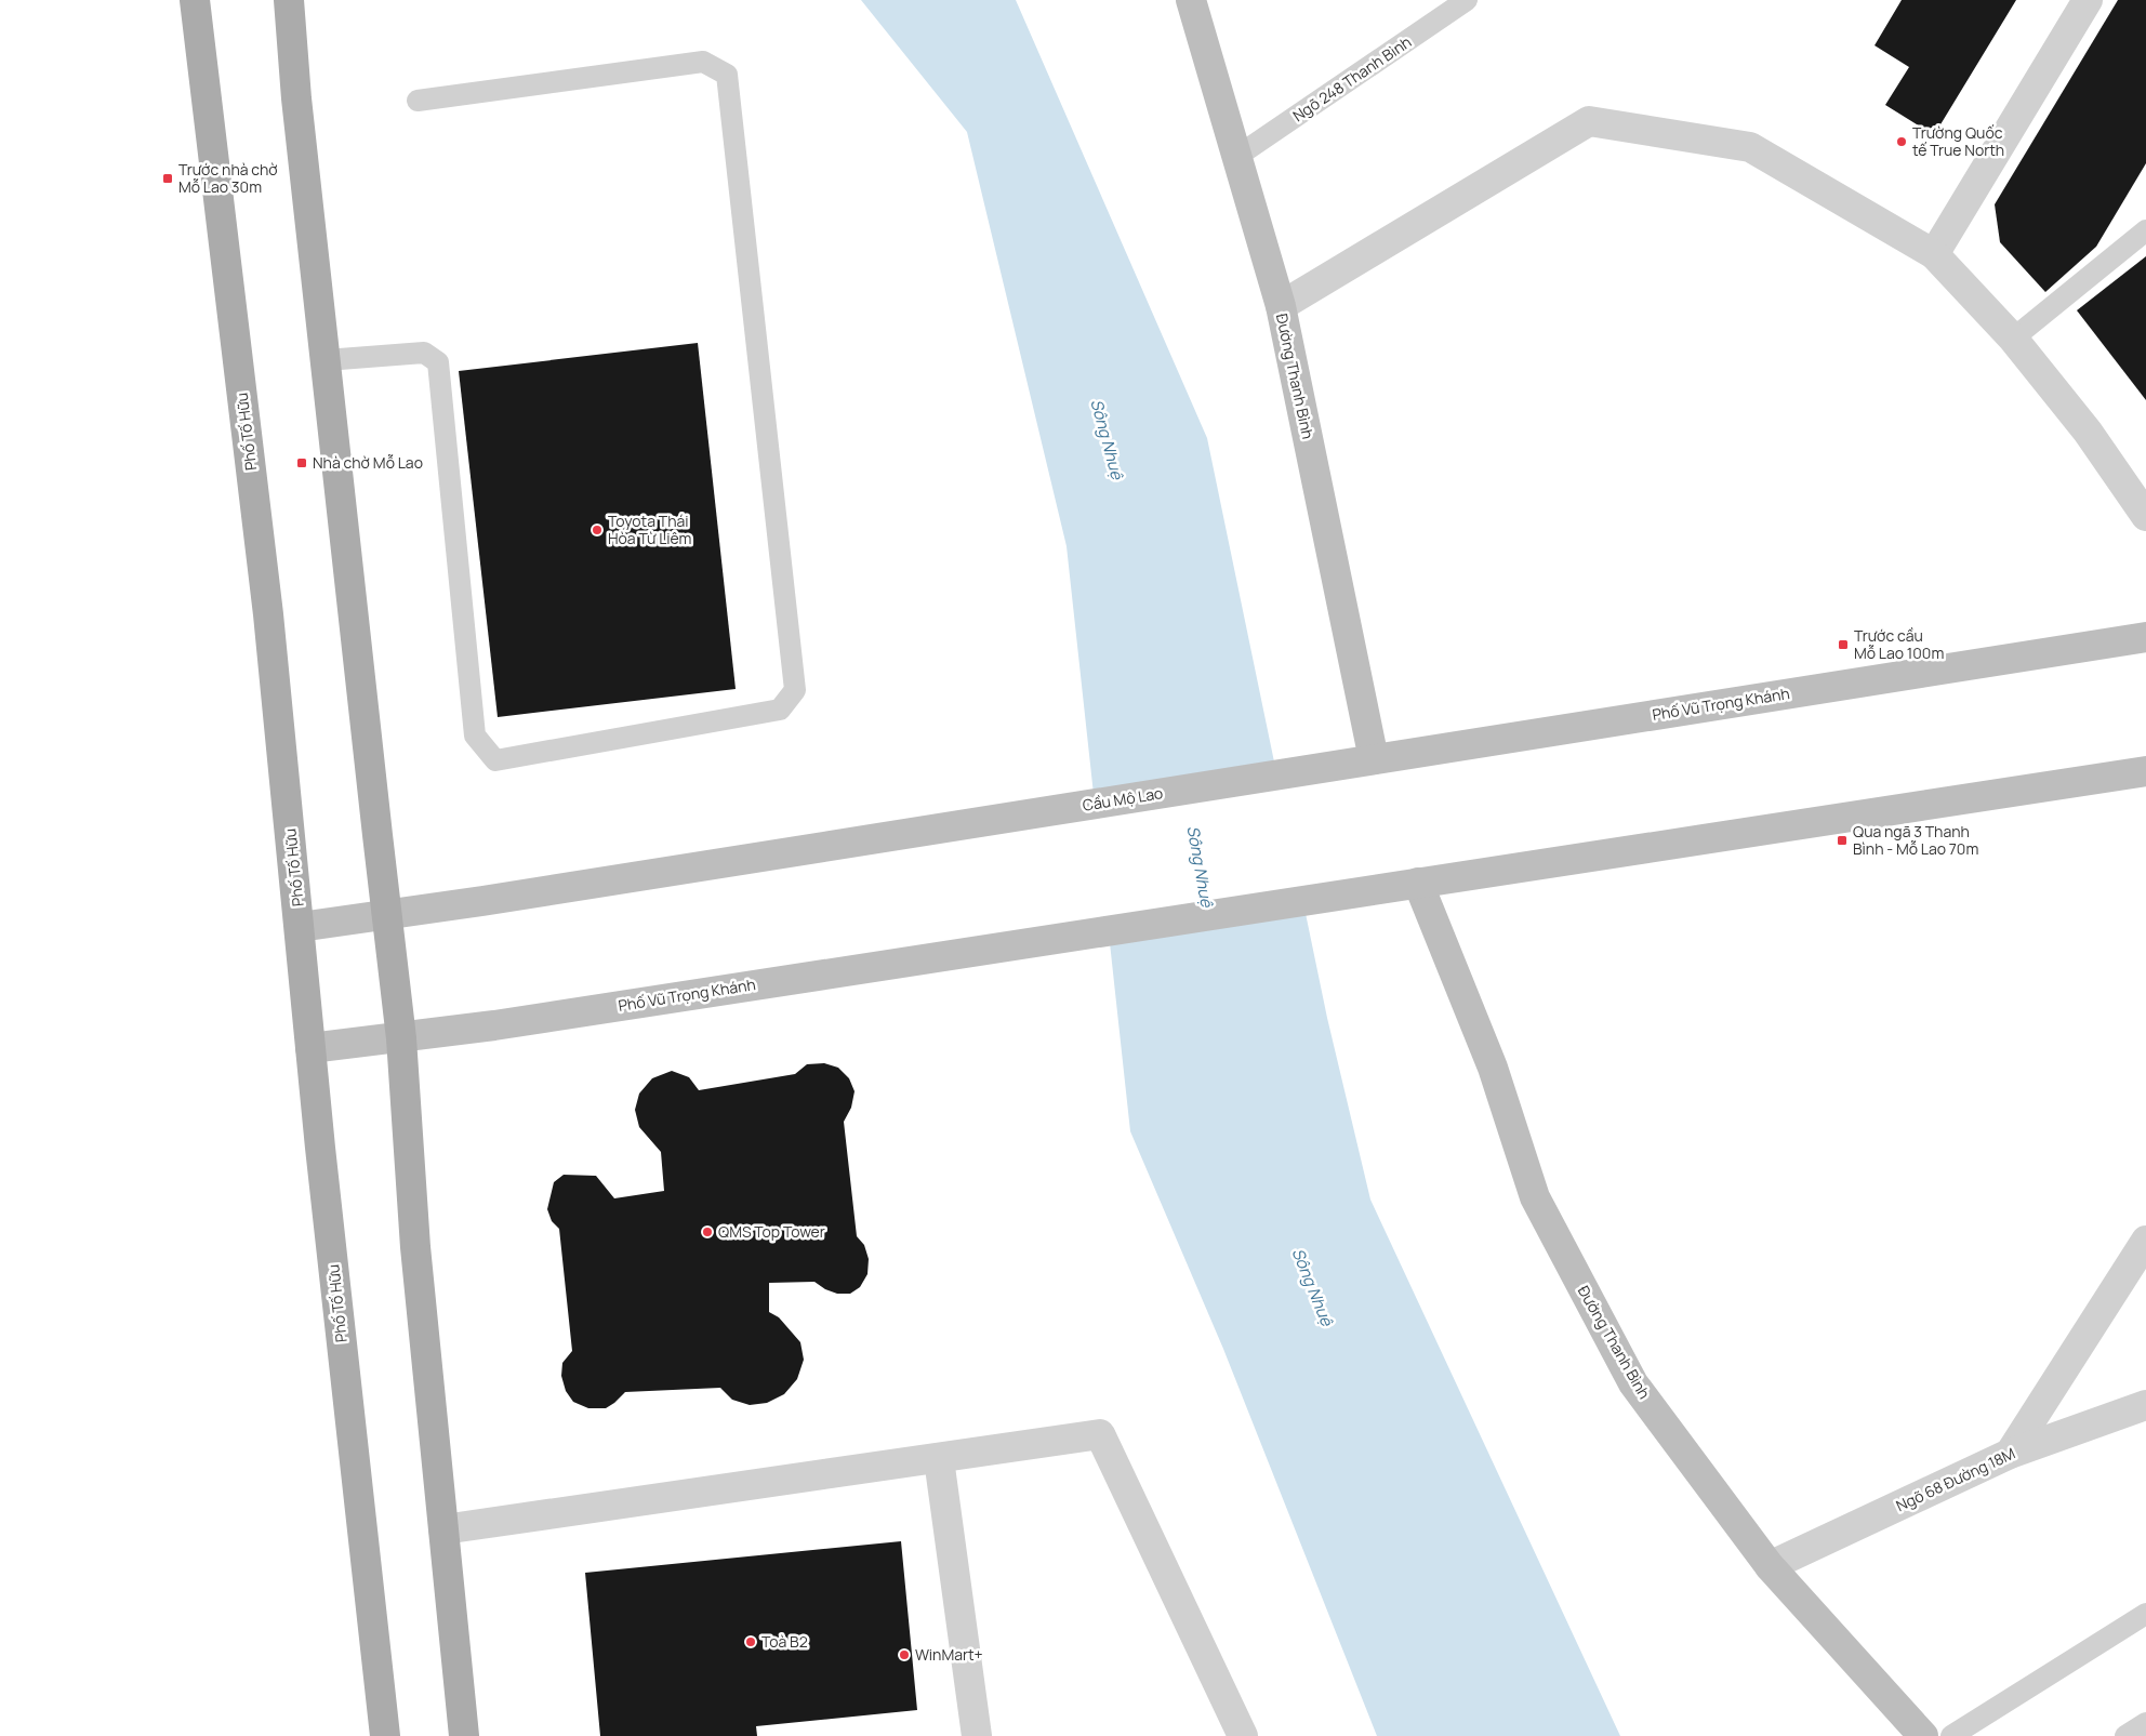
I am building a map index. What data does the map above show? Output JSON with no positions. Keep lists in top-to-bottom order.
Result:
{
  "streets": {
    "main road": [
      "Đường Thanh Bình",
      "Phố Tố Hữu",
      "Phố Vũ Trọng Khánh",
      "Cầu Mộ Lao"
    ],
    "street": ["Ngõ 68 Đường 18M"],
    "lane": ["Ngõ 248 Thanh Bình"]
  },
  "crossings": [
    ["Ngõ 248 Thanh Bình", "Đường Thanh Bình"],
    ["Đường Thanh Bình", "Phố Vũ Trọng Khánh"],
    ["Đường Thanh Bình", "Ngõ 68 Đường 18M"],
    ["Phố Tố Hữu", "Phố Vũ Trọng Khánh"],
    ["Phố Vũ Trọng Khánh", "Cầu Mộ Lao"]
  ],
  "water": ["Sông Nhuệ"],
  "places": {
    "other": [
      "Trường Quốc tế True North",
      "Toyota Thái Hòa Từ Liêm",
      "QMS Top Tower",
      "Toà B2",
      "WinMart+"
    ],
    "transit": [
      "Trước nhà chờ Mỗ Lao 30m",
      "Nhà chờ Mỗ Lao",
      "Trước cầu Mỗ Lao 100m",
      "Qua ngã 3 Thanh Bình - Mỗ Lao 70m"
    ]
  }
}
